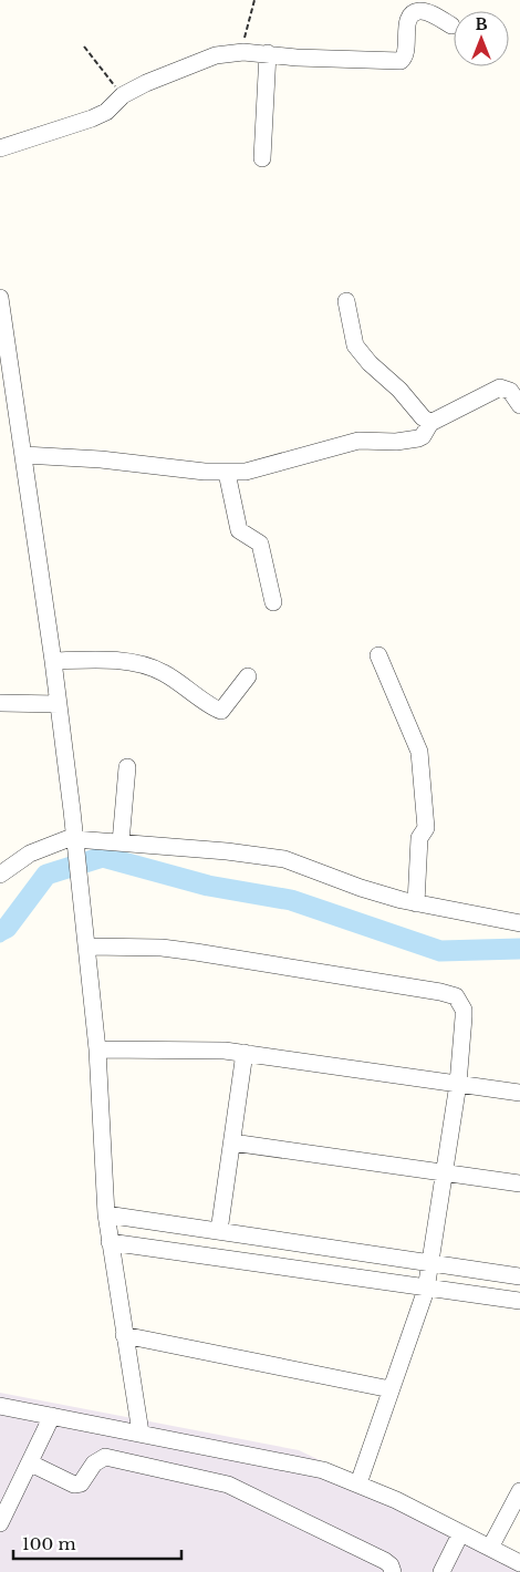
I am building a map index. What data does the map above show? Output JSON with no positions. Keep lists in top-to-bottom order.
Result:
{
  "scale_bar": "100 m",
  "north": "top"
}
